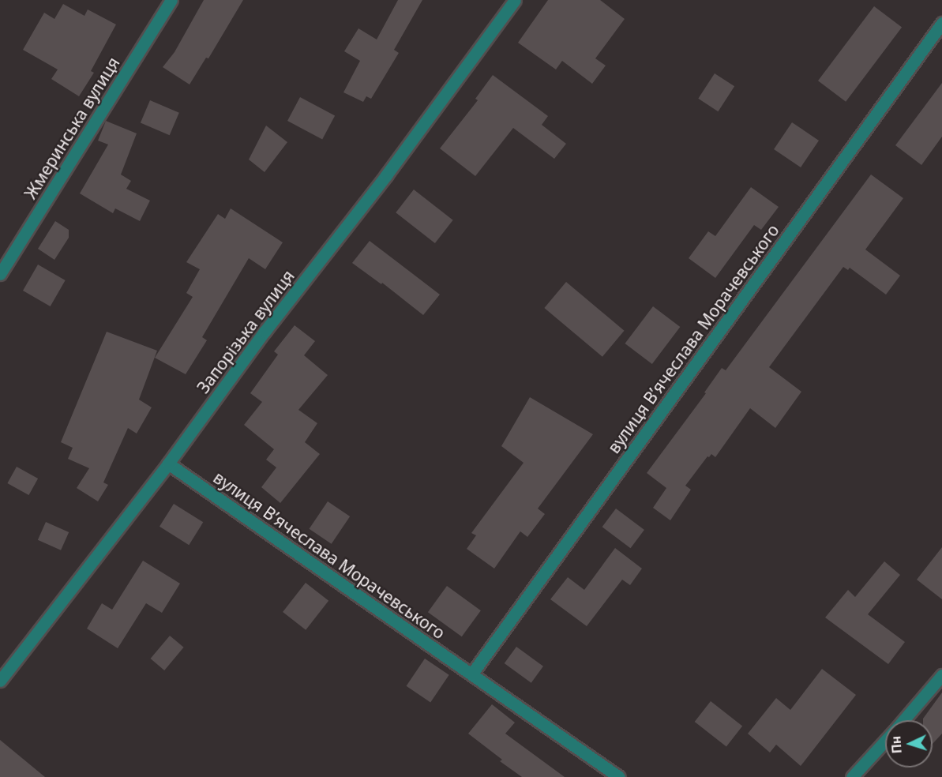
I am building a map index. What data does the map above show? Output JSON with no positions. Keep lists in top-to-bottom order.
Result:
{
  "streets": {
    "street": ["Жмеринська вулиця", "Запорізька вулиця", "вулиця В’ячеслава Морачевського"]
  },
  "crossings": [
    ["Запорізька вулиця", "вулиця В’ячеслава Морачевського"]
  ],
  "north": "left"
}
